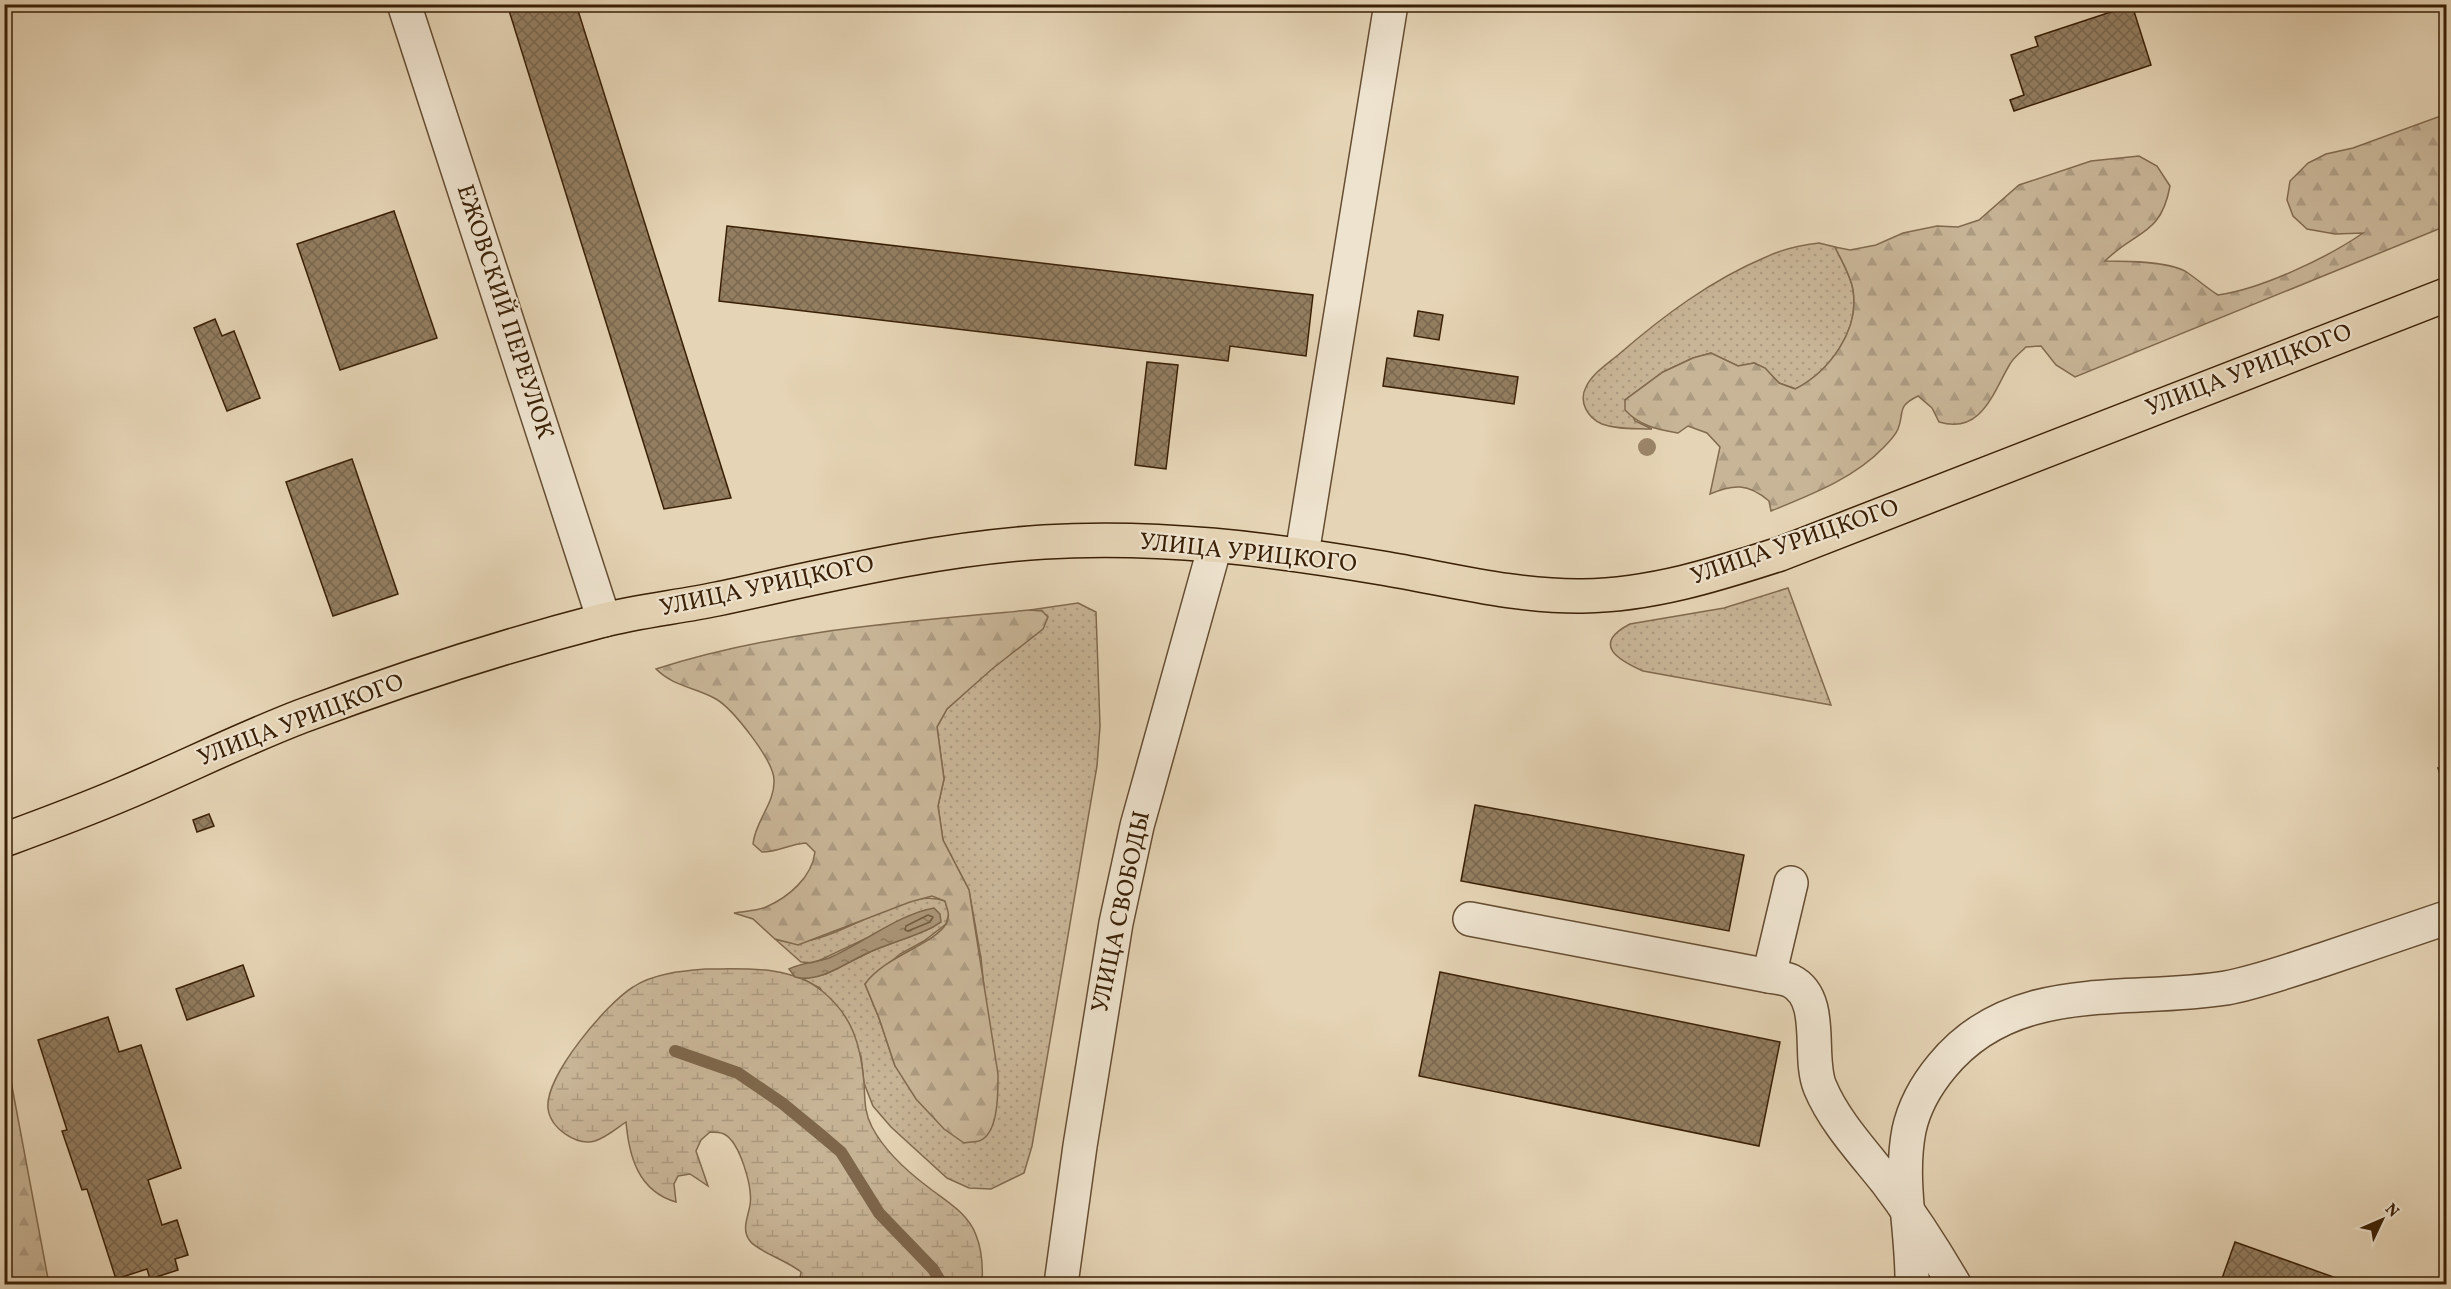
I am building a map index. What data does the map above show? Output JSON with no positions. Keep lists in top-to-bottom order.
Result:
{
  "streets": {
    "main road": ["УЛИЦА УРИЦКОГО"],
    "street": ["ЕЖОВСКИЙ ПЕРЕУЛОК", "УЛИЦА СВОБОДЫ"]
  },
  "crossings": [
    ["ЕЖОВСКИЙ ПЕРЕУЛОК", "УЛИЦА УРИЦКОГО"],
    ["УЛИЦА УРИЦКОГО", "УЛИЦА СВОБОДЫ"]
  ],
  "north": "top right"
}
